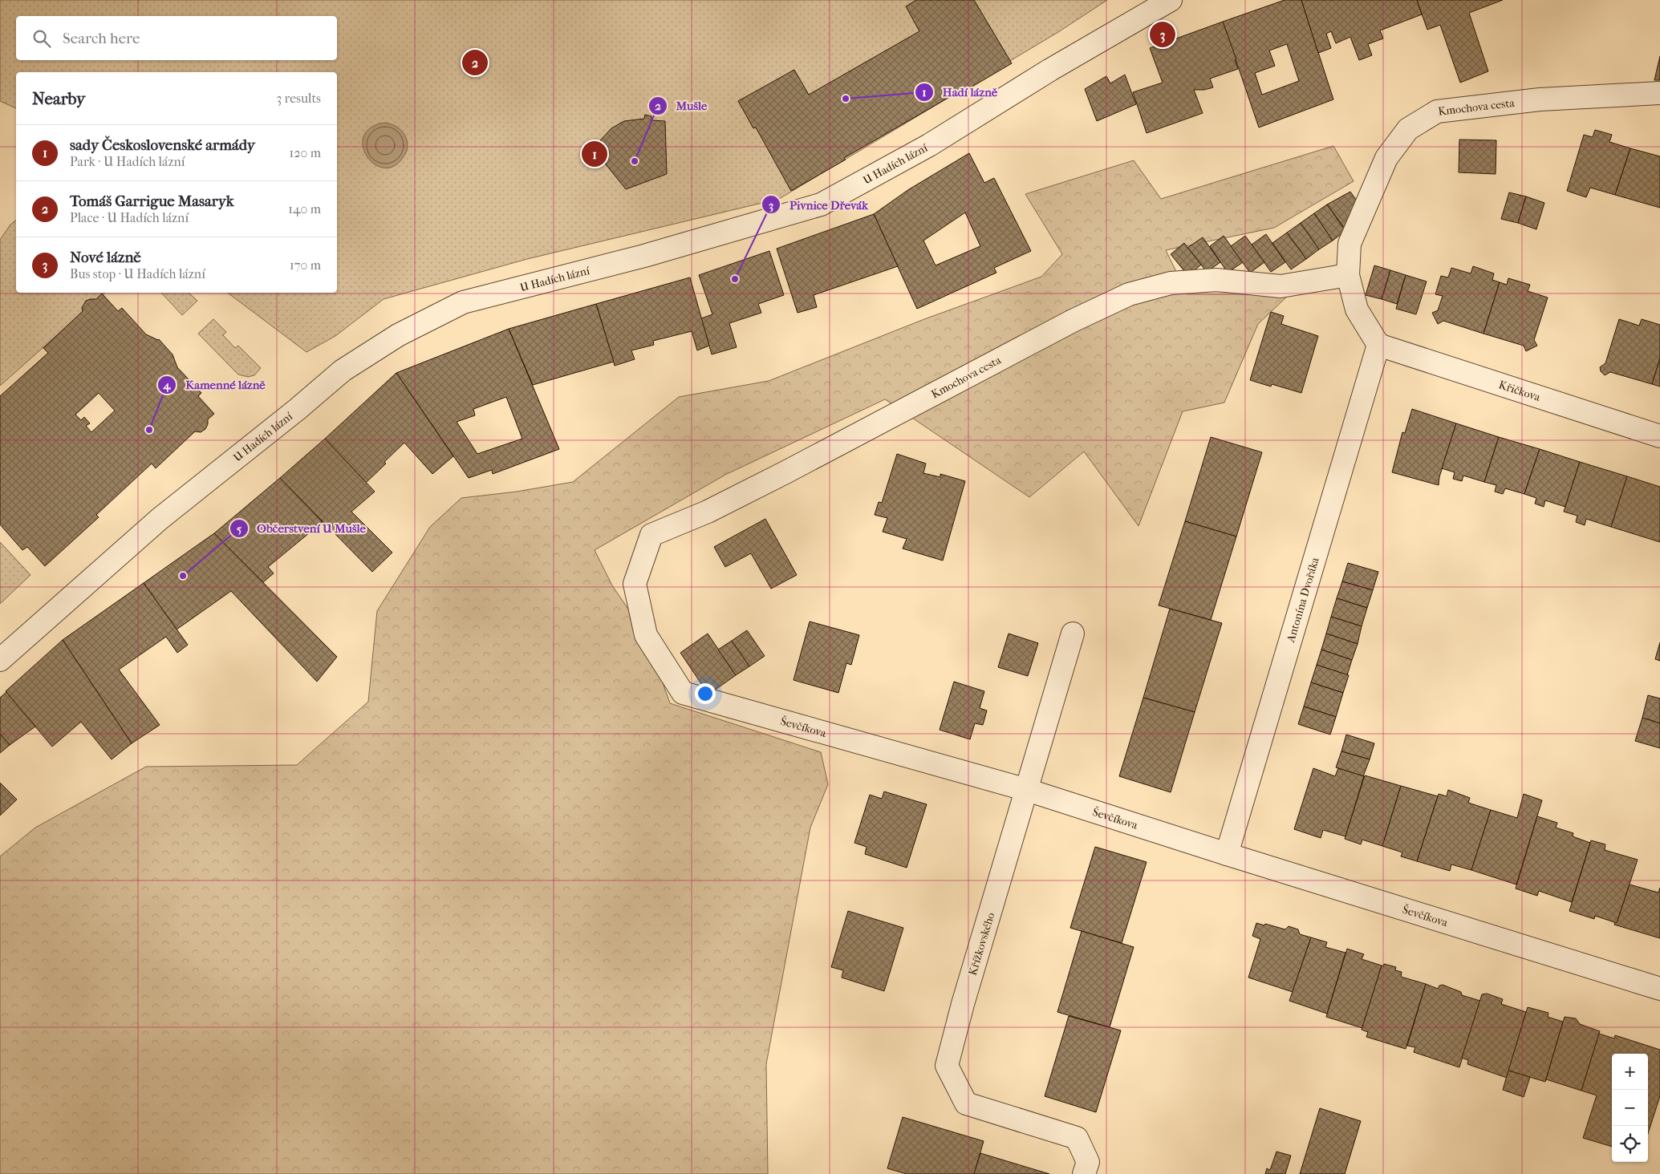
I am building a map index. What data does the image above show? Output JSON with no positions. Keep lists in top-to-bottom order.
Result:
{
  "streets": {
    "street": [
      "Kmochova cesta",
      "U Hadích lázní",
      "Křičkova",
      "Antonína Dvořáka",
      "Ševčíkova",
      "Křížkovského"
    ]
  },
  "crossings": [
    ["Kmochova cesta", "Křičkova"],
    ["Kmochova cesta", "Antonína Dvořáka"],
    ["Kmochova cesta", "Ševčíkova"],
    ["Křičkova", "Antonína Dvořáka"],
    ["Antonína Dvořáka", "Ševčíkova"],
    ["Ševčíkova", "Křížkovského"]
  ],
  "places": [
    "Hadí lázně",
    "Mušle",
    "Pivnice Dřevák",
    "Kamenné lázně",
    "Občerstvení U Mušle"
  ],
  "page": {
    "search": "Search here",
    "pins": ["3", "2", "1"],
    "heading": ["Nearby", "3 results"],
    "list": [
      {
        "mark": "1",
        "name": "sady Československé armády",
        "note": "Park · U Hadích lázní",
        "value": "120 m"
      },
      {
        "mark": "2",
        "name": "Tomáš Garrigue Masaryk",
        "note": "Place · U Hadích lázní",
        "value": "140 m"
      },
      {
        "mark": "3",
        "name": "Nové lázně",
        "note": "Bus stop · U Hadích lázní",
        "value": "170 m"
      }
    ],
    "map_buttons": ["+", "−"]
  }
}
